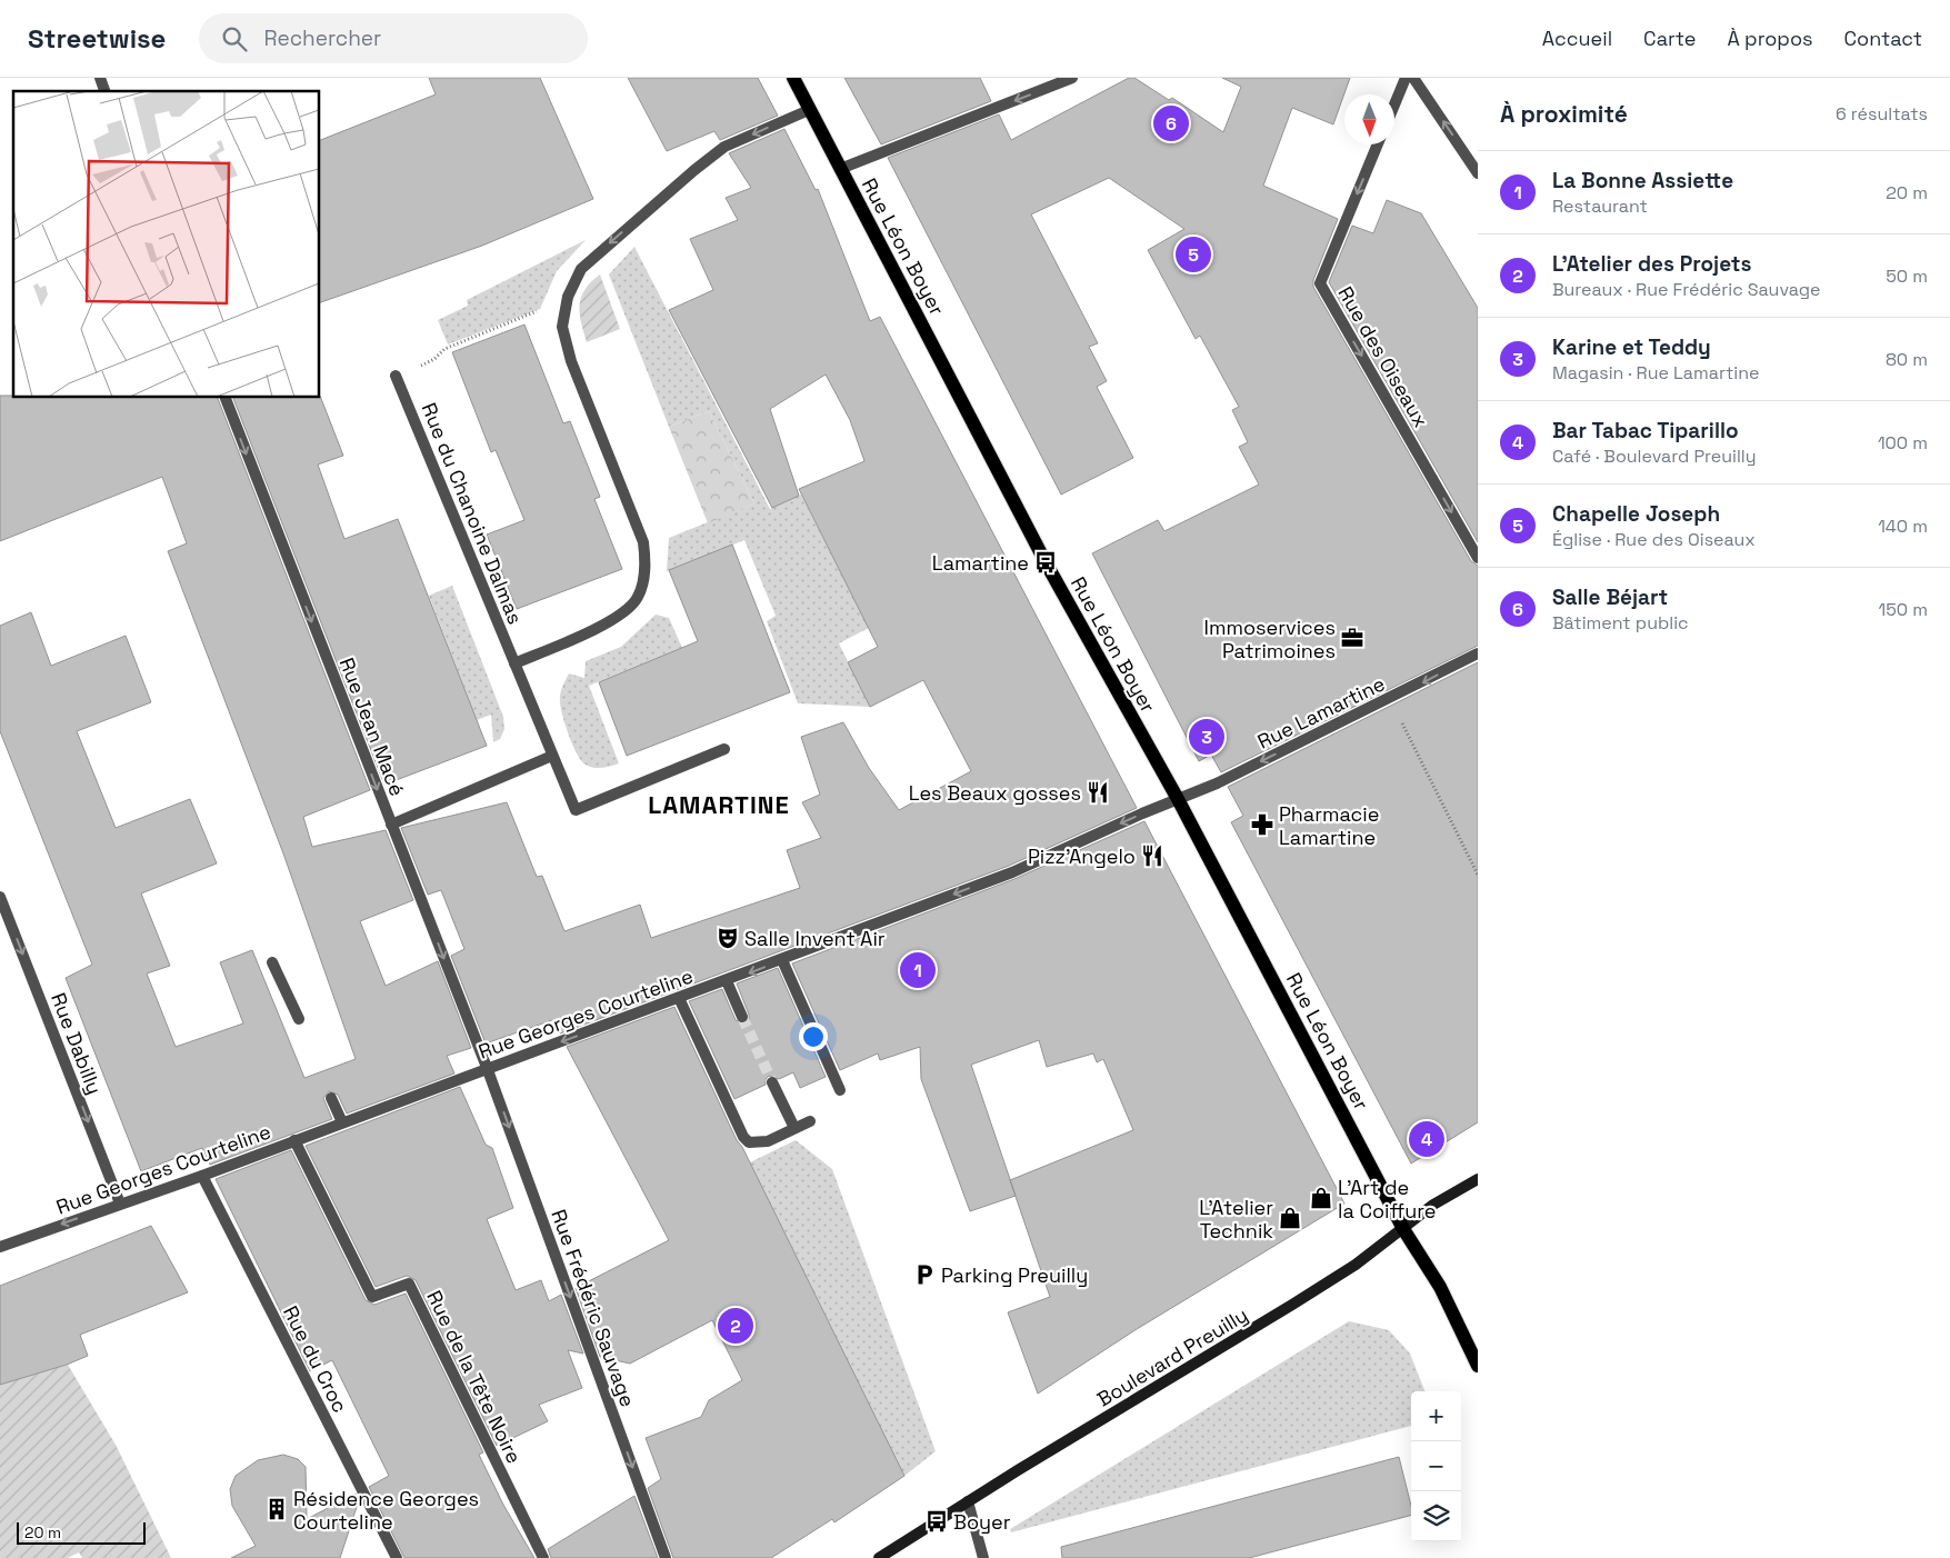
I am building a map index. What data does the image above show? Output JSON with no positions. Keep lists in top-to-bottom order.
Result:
{
  "streets": {
    "main road": ["Rue Léon Boyer"],
    "street": [
      "Rue des Oiseaux",
      "Rue du Chanoine Dalmas",
      "Rue Lamartine",
      "Rue Jean Macé",
      "Rue Georges Courteline",
      "Rue Dabilly",
      "Rue Frédéric Sauvage",
      "Boulevard Preuilly",
      "Rue du Croc",
      "Rue de la Tête Noire"
    ]
  },
  "crossings": [
    ["Rue Léon Boyer", "Rue Lamartine"],
    ["Rue Léon Boyer", "Rue Georges Courteline"],
    ["Rue Léon Boyer", "Boulevard Preuilly"],
    ["Rue Lamartine", "Rue Georges Courteline"],
    ["Rue Jean Macé", "Rue Georges Courteline"],
    ["Rue Jean Macé", "Rue Frédéric Sauvage"],
    ["Rue Georges Courteline", "Rue Dabilly"],
    ["Rue Georges Courteline", "Rue Frédéric Sauvage"],
    ["Rue Georges Courteline", "Rue du Croc"],
    ["Rue Georges Courteline", "Rue de la Tête Noire"]
  ],
  "one_way": [
    "Rue des Oiseaux",
    "Rue Lamartine",
    "Rue Jean Macé",
    "Rue Georges Courteline",
    "Rue Dabilly",
    "Rue Frédéric Sauvage"
  ],
  "districts": ["LAMARTINE"],
  "places": {
    "bus stop": ["Lamartine", "Boyer"],
    "office": ["Immoservices Patrimoines"],
    "restaurant": ["Les Beaux gosses", "Pizz'Angelo"],
    "pharmacy": ["Pharmacie Lamartine"],
    "theatre": ["Salle Invent Air"],
    "shop": ["L'Art de la Coiffure", "L'Atelier Technik"],
    "parking": ["Parking Preuilly"],
    "building": ["Résidence Georges Courteline"]
  },
  "scale_bar": "20 m",
  "north": "bottom",
  "page": {
    "header": "Streetwise",
    "search": "Rechercher",
    "nav": [
      "Accueil",
      "Carte",
      "À propos",
      "Contact"
    ],
    "heading": ["À proximité", "6 résultats"],
    "pins": [
      "6",
      "5",
      "3",
      "1",
      "4",
      "2"
    ],
    "list": [
      {
        "mark": "1",
        "name": "La Bonne Assiette",
        "note": "Restaurant",
        "value": "20 m"
      },
      {
        "mark": "2",
        "name": "L'Atelier des Projets",
        "note": "Bureaux · Rue Frédéric Sauvage",
        "value": "50 m"
      },
      {
        "mark": "3",
        "name": "Karine et Teddy",
        "note": "Magasin · Rue Lamartine",
        "value": "80 m"
      },
      {
        "mark": "4",
        "name": "Bar Tabac Tiparillo",
        "note": "Café · Boulevard Preuilly",
        "value": "100 m"
      },
      {
        "mark": "5",
        "name": "Chapelle Joseph",
        "note": "Église · Rue des Oiseaux",
        "value": "140 m"
      },
      {
        "mark": "6",
        "name": "Salle Béjart",
        "note": "Bâtiment public",
        "value": "150 m"
      }
    ],
    "map_buttons": ["+", "−"],
    "scale": "20 m"
  }
}
